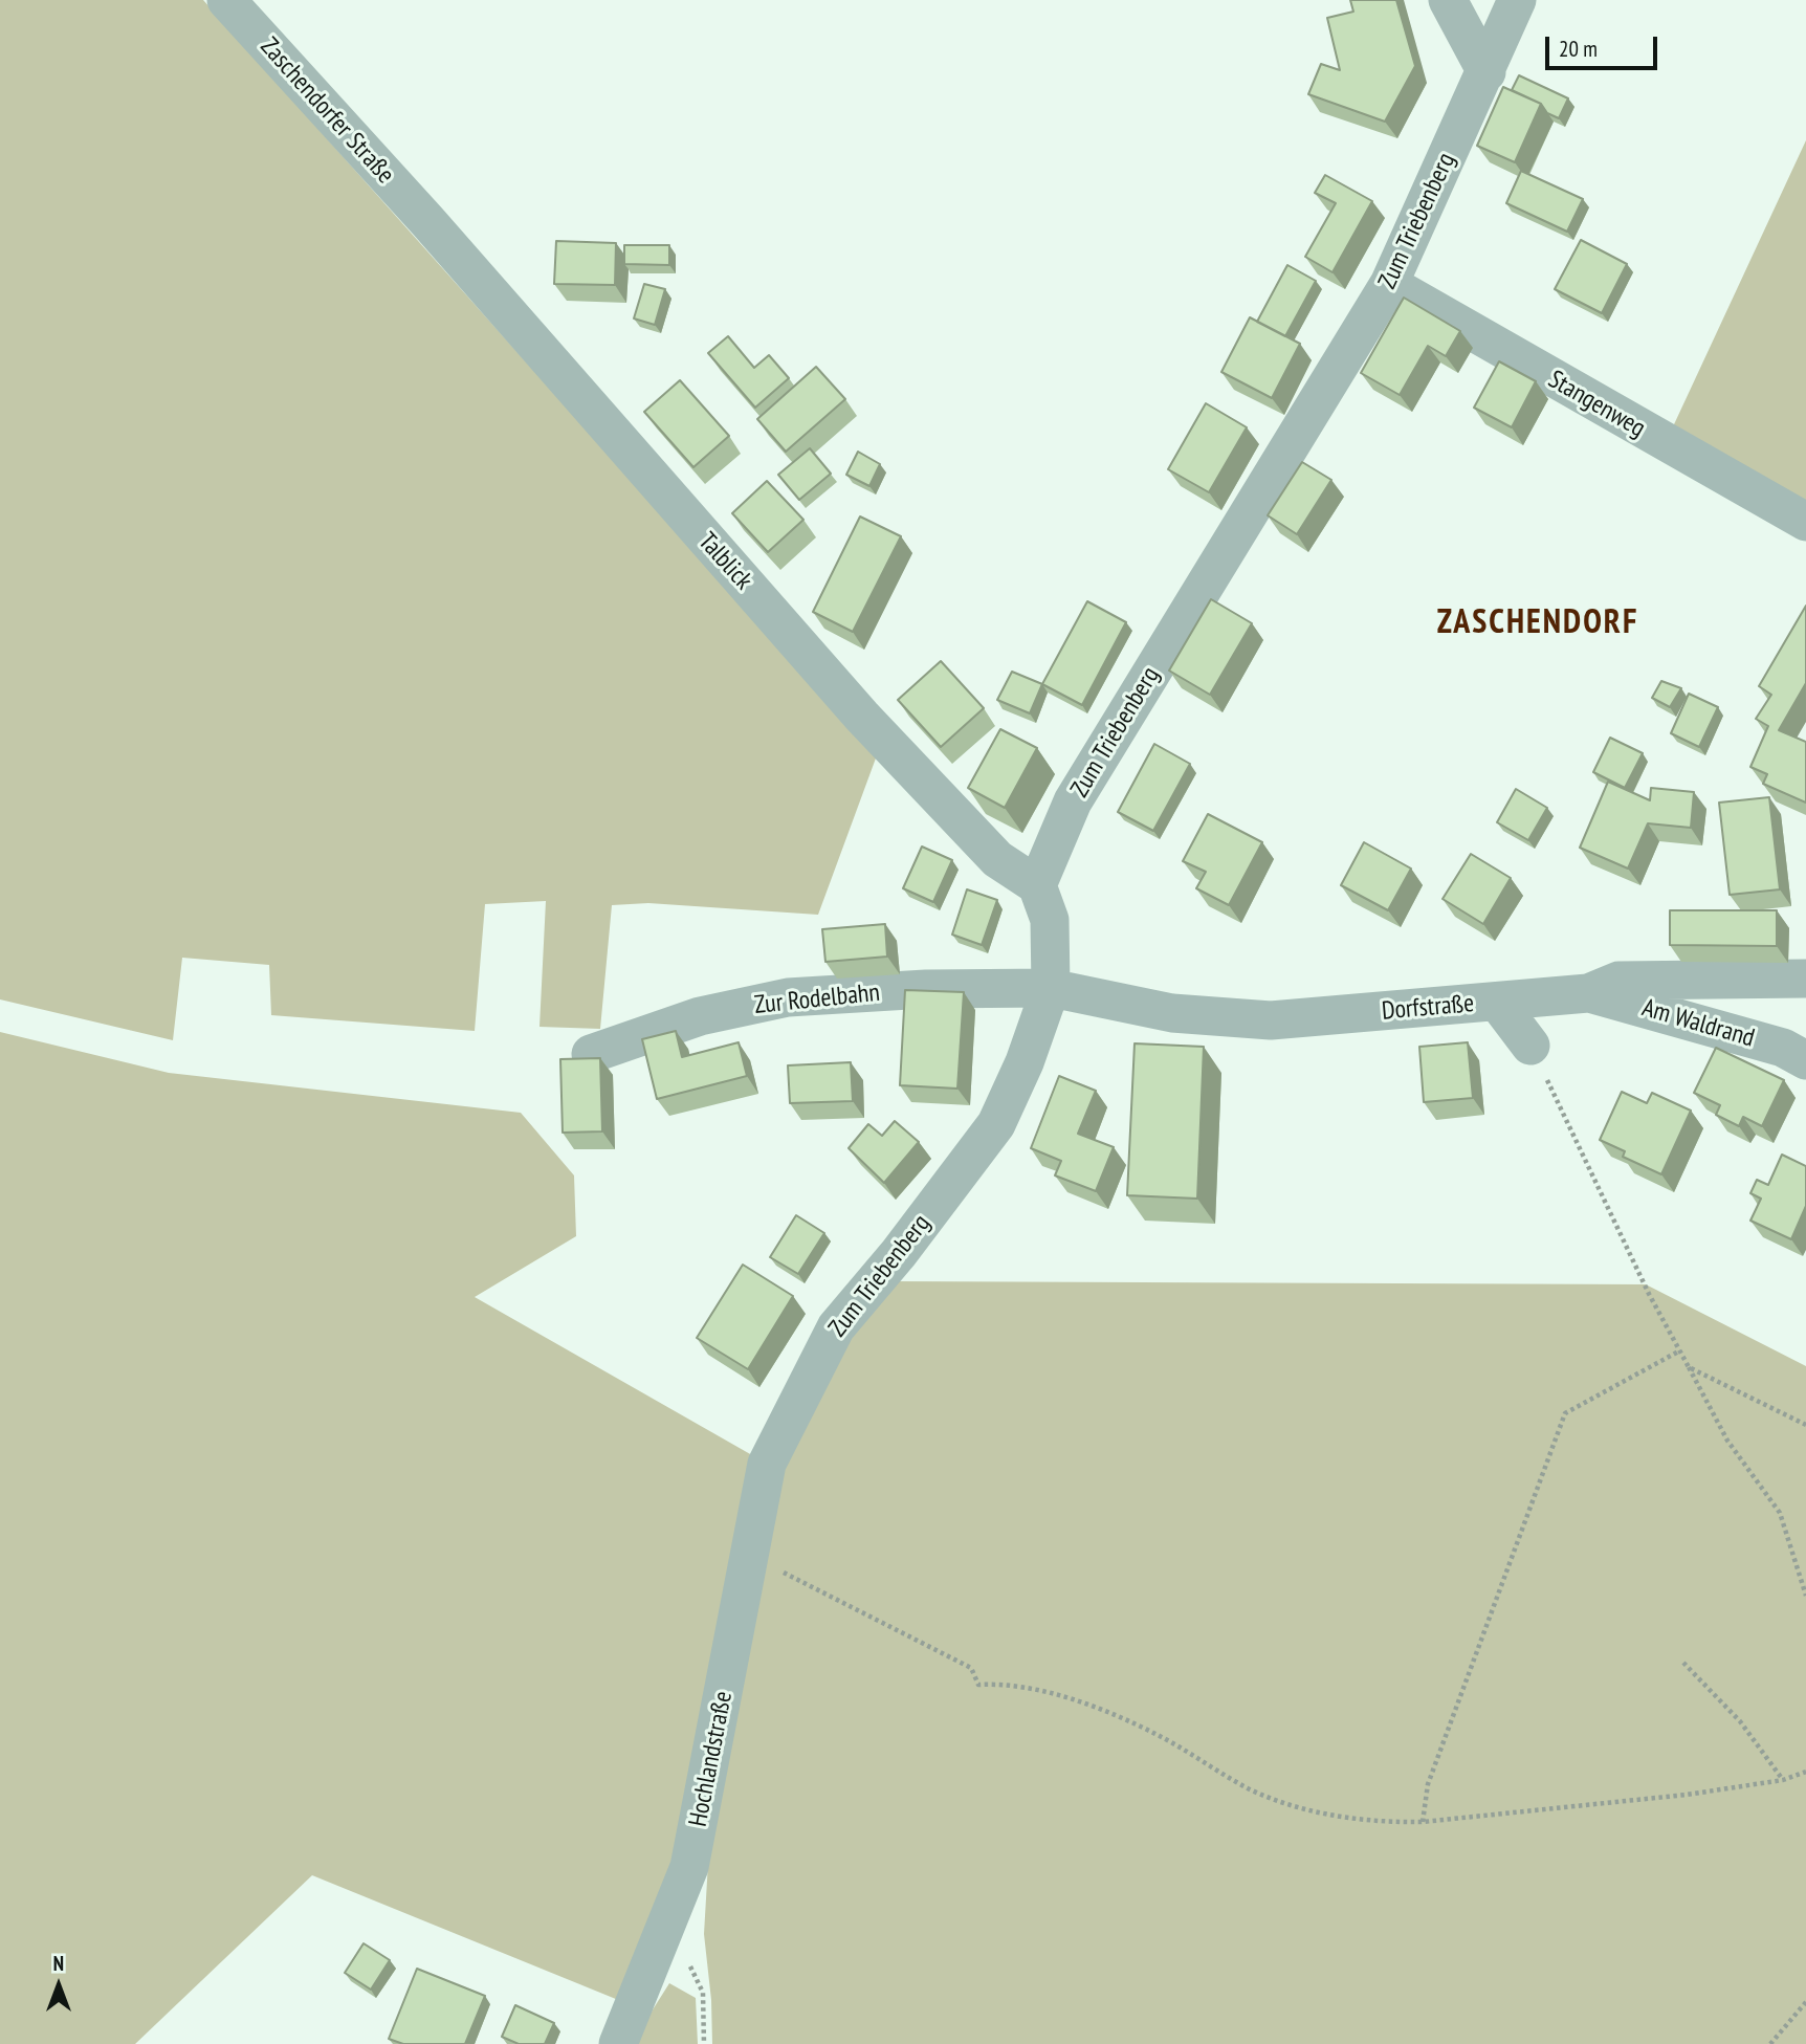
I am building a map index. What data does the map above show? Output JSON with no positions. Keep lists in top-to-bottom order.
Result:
{
  "streets": {
    "street": [
      "Zaschendorfer Straße",
      "Zum Triebenberg",
      "Stangenweg",
      "Talblick",
      "Zur Rodelbahn",
      "Dorfstraße",
      "Am Waldrand",
      "Hochlandstraße"
    ]
  },
  "crossings": [
    ["Zaschendorfer Straße", "Talblick"],
    ["Zum Triebenberg", "Stangenweg"],
    ["Zum Triebenberg", "Talblick"],
    ["Zum Triebenberg", "Zur Rodelbahn"],
    ["Zum Triebenberg", "Dorfstraße"],
    ["Zum Triebenberg", "Hochlandstraße"],
    ["Zur Rodelbahn", "Dorfstraße"],
    ["Dorfstraße", "Am Waldrand"]
  ],
  "districts": ["ZASCHENDORF"],
  "scale_bar": "20 m",
  "north": "top"
}
